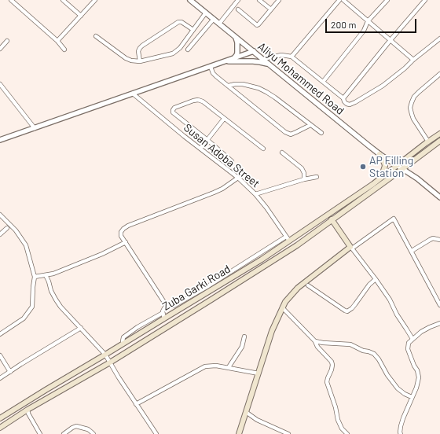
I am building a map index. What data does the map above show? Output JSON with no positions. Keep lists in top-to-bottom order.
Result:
{
  "streets": {
    "main road": ["Zuba Garki Road"],
    "street": ["Aliyu Mohammed Road", "Susan Adoba Street"]
  },
  "crossings": [
    ["Aliyu Mohammed Road", "Zuba Garki Road"],
    ["Susan Adoba Street", "Zuba Garki Road"]
  ],
  "places": ["AP Filling Station"],
  "scale_bar": "200 m"
}
